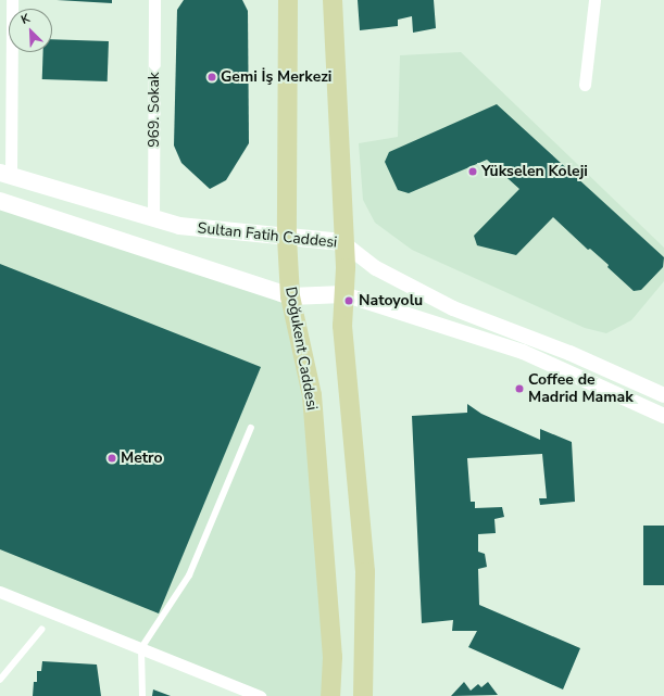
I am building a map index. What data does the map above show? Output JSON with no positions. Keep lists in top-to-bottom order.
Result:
{
  "streets": {
    "main road": ["Sultan Fatih Caddesi", "Doğukent Caddesi"],
    "street": ["969. Sokak"]
  },
  "crossings": [
    ["969. Sokak", "Sultan Fatih Caddesi"],
    ["Sultan Fatih Caddesi", "Doğukent Caddesi"]
  ],
  "places": [
    "Gemi İş Merkezi",
    "Yükselen Koleji",
    "Natoyolu",
    "Coffee de Madrid Mamak",
    "Metro"
  ],
  "north": "top left"
}
